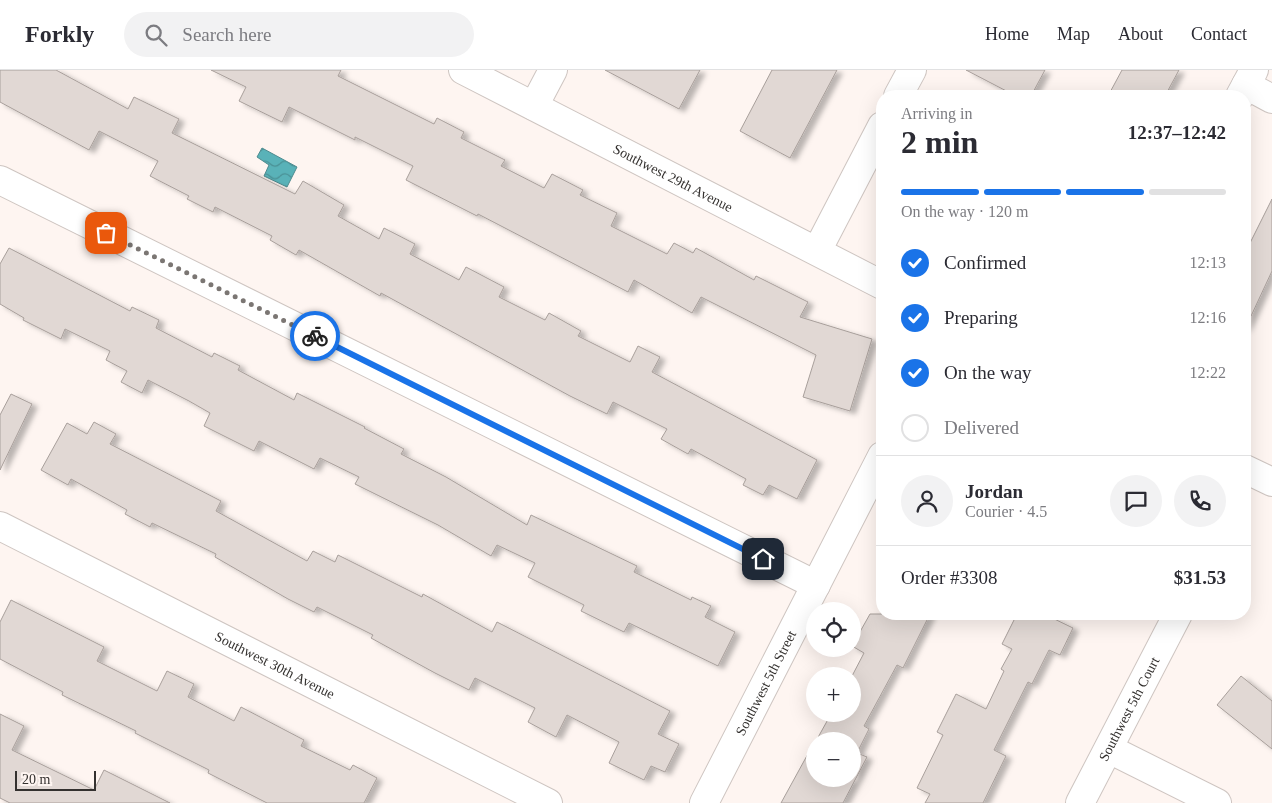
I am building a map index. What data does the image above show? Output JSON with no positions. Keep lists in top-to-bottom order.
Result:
{
  "streets": {
    "street": [
      "Southwest 29th Avenue",
      "Southwest 30th Avenue",
      "Southwest 5th Street",
      "Southwest 5th Court"
    ]
  },
  "scale_bar": "20 m",
  "page": {
    "header": "Forkly",
    "search": "Search here",
    "nav": [
      "Home",
      "Map",
      "About",
      "Contact"
    ],
    "heading": ["2 min", "Arriving in", "12:37–12:42"],
    "panel": [
      "Jordan",
      "Courier · 4.5",
      "Order #3308",
      "$31.53"
    ],
    "bar": "On the way · 120 m",
    "list": [
      ["Confirmed", "12:13"],
      ["Preparing", "12:16"],
      ["On the way", "12:22"],
      "Delivered"
    ],
    "map_buttons": ["+", "−"],
    "scale": "20 m"
  }
}
